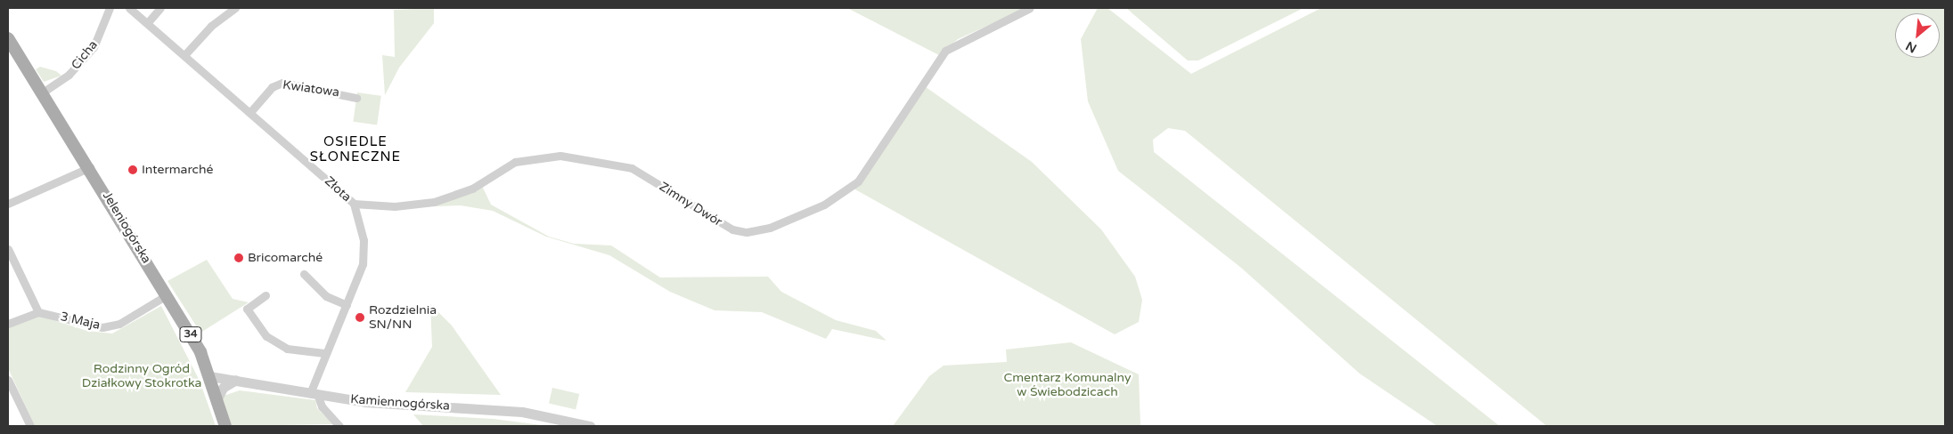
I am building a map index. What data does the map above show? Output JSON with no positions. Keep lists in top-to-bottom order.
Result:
{
  "streets": {
    "main road": ["Jeleniogórska", "34"],
    "street": [
      "Cicha",
      "Kwiatowa",
      "Złota",
      "Zimny Dwór",
      "3 Maja",
      "Kamiennogórska"
    ]
  },
  "crossings": [
    ["Cicha", "Jeleniogórska"],
    ["Kwiatowa", "Złota"],
    ["Złota", "Zimny Dwór"],
    ["Złota", "Kamiennogórska"],
    ["Jeleniogórska", "3 Maja"],
    ["Jeleniogórska", "Kamiennogórska"]
  ],
  "districts": ["OSIEDLE SŁONECZNE"],
  "parks": ["Rodzinny Ogród Działkowy Stokrotka", "Cmentarz Komunalny w Świebodzicach"],
  "places": ["Intermarché", "Bricomarché", "Rozdzielnia SN/NN"],
  "north": "bottom left"
}
